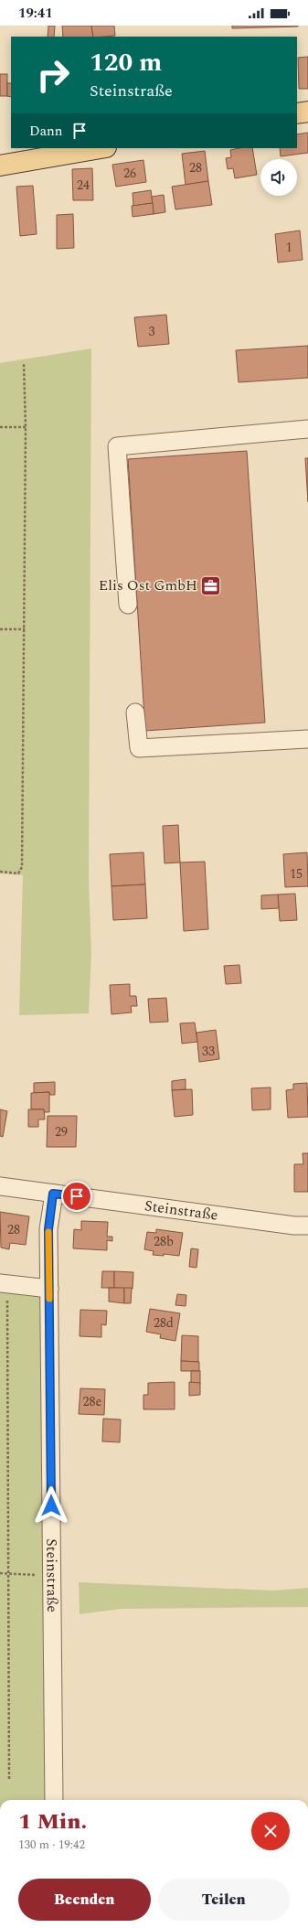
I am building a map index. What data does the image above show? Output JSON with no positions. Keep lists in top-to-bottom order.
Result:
{
  "streets": {
    "street": ["Steinstraße"]
  },
  "places": {
    "office": ["Elis Ost GmbH"]
  },
  "house_numbers": [
    "28",
    "26",
    "24",
    "1",
    "3",
    "15",
    "33",
    "29",
    "28",
    "28b",
    "28d",
    "28e"
  ],
  "page": {
    "status": "19:41",
    "turn": ["120 m", "Steinstraße"],
    "then": "Dann",
    "heading": ["1 Min.", "130 m · 19:42"],
    "buttons": ["Beenden", "Teilen"]
  }
}
